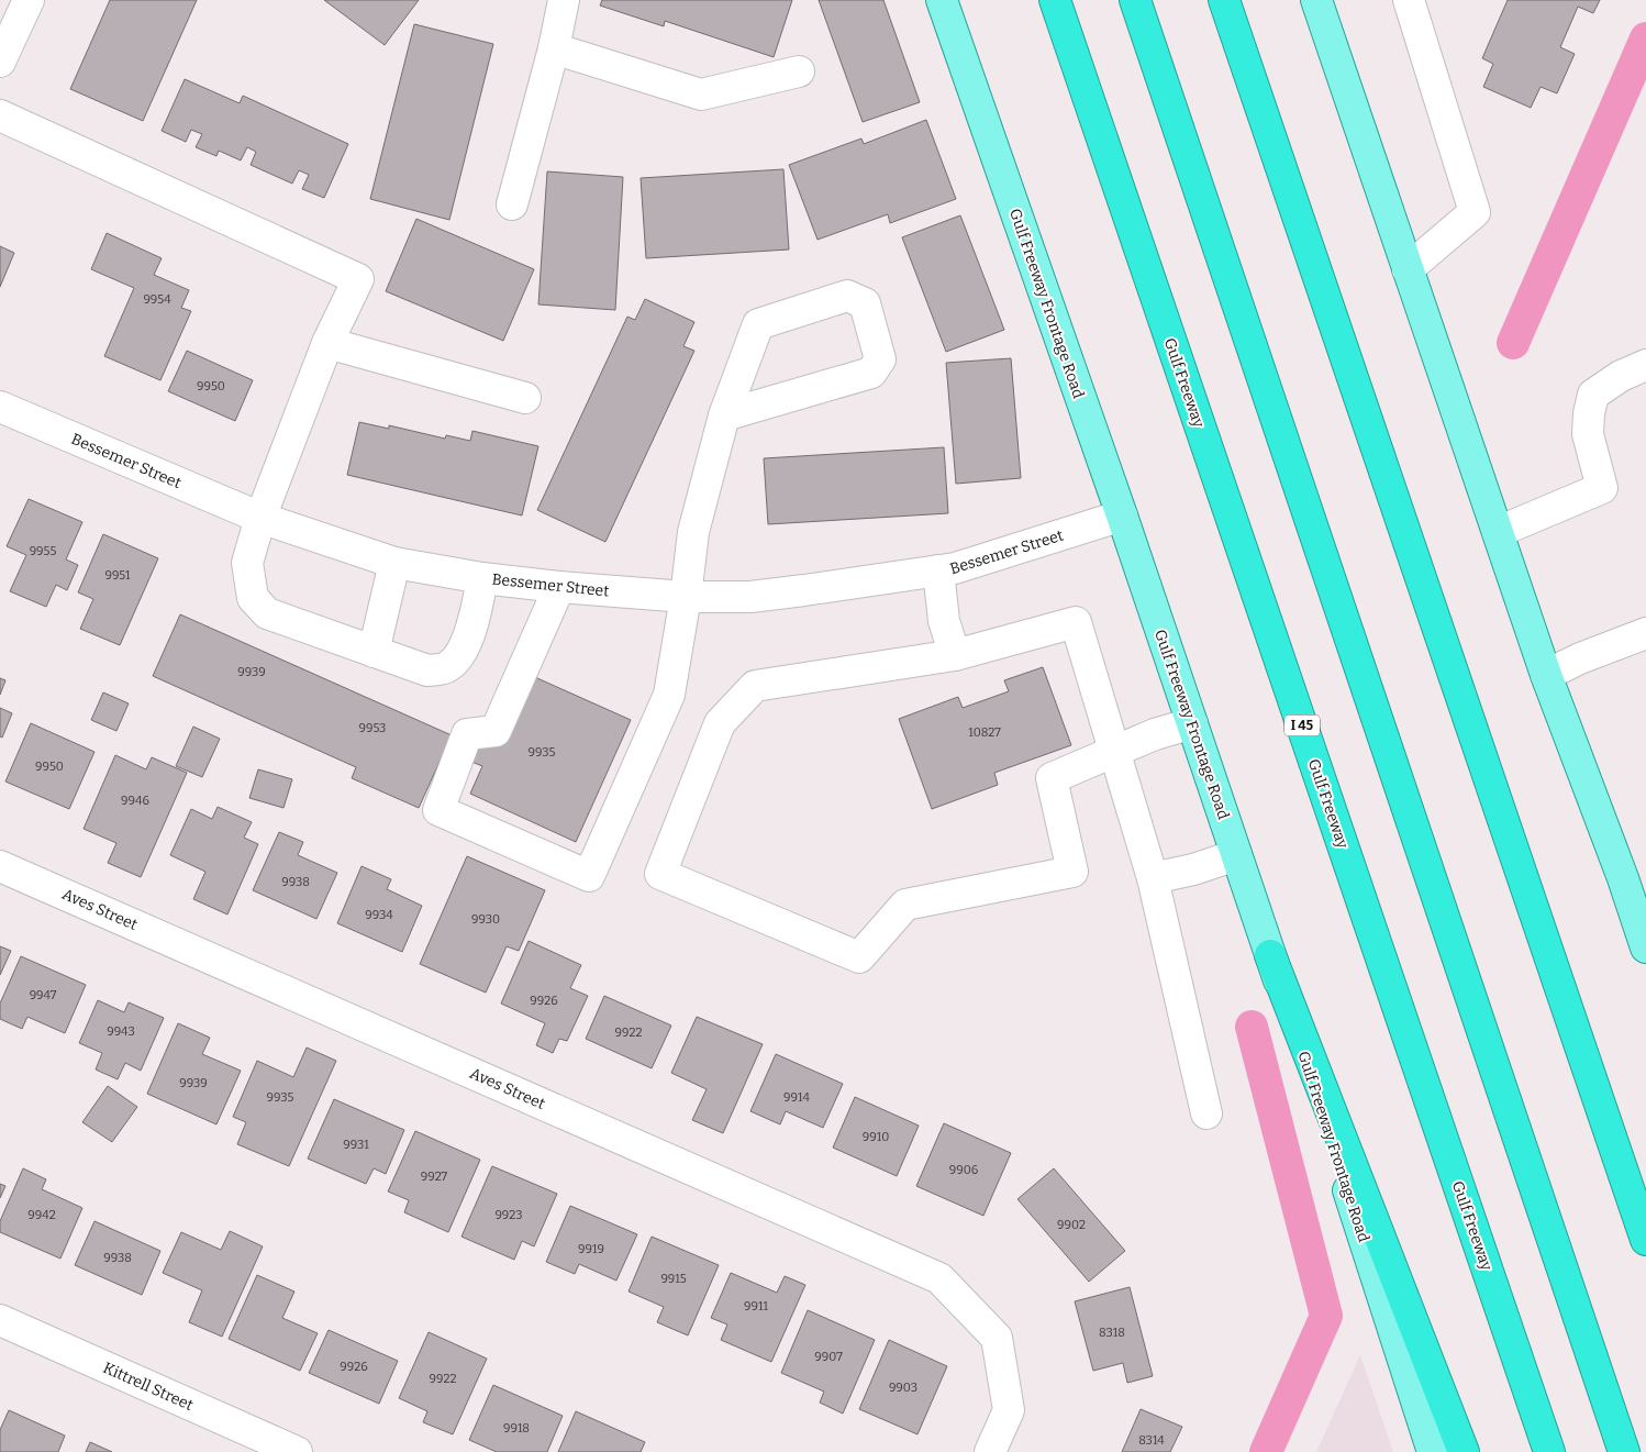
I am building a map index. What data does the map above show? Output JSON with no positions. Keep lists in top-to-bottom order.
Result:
{
  "streets": {
    "highway": ["Gulf Freeway", "I 45"],
    "main road": ["Gulf Freeway Frontage Road"],
    "street": ["Bessemer Street", "Aves Street", "Kittrell Street"]
  },
  "crossings": [
    ["Gulf Freeway Frontage Road", "Bessemer Street"]
  ],
  "house_numbers": [
    "9954",
    "9950",
    "9955",
    "9951",
    "9939",
    "9953",
    "10827",
    "9935",
    "9950",
    "9946",
    "9938",
    "9934",
    "9930",
    "9947",
    "9926",
    "9943",
    "9922",
    "9939",
    "9935",
    "9914",
    "9910",
    "9931",
    "9906",
    "9927",
    "9942",
    "9923",
    "9902",
    "9919",
    "9938",
    "9915",
    "9911",
    "8318",
    "9907",
    "9926",
    "9922",
    "9903",
    "9918",
    "8314"
  ]
}
